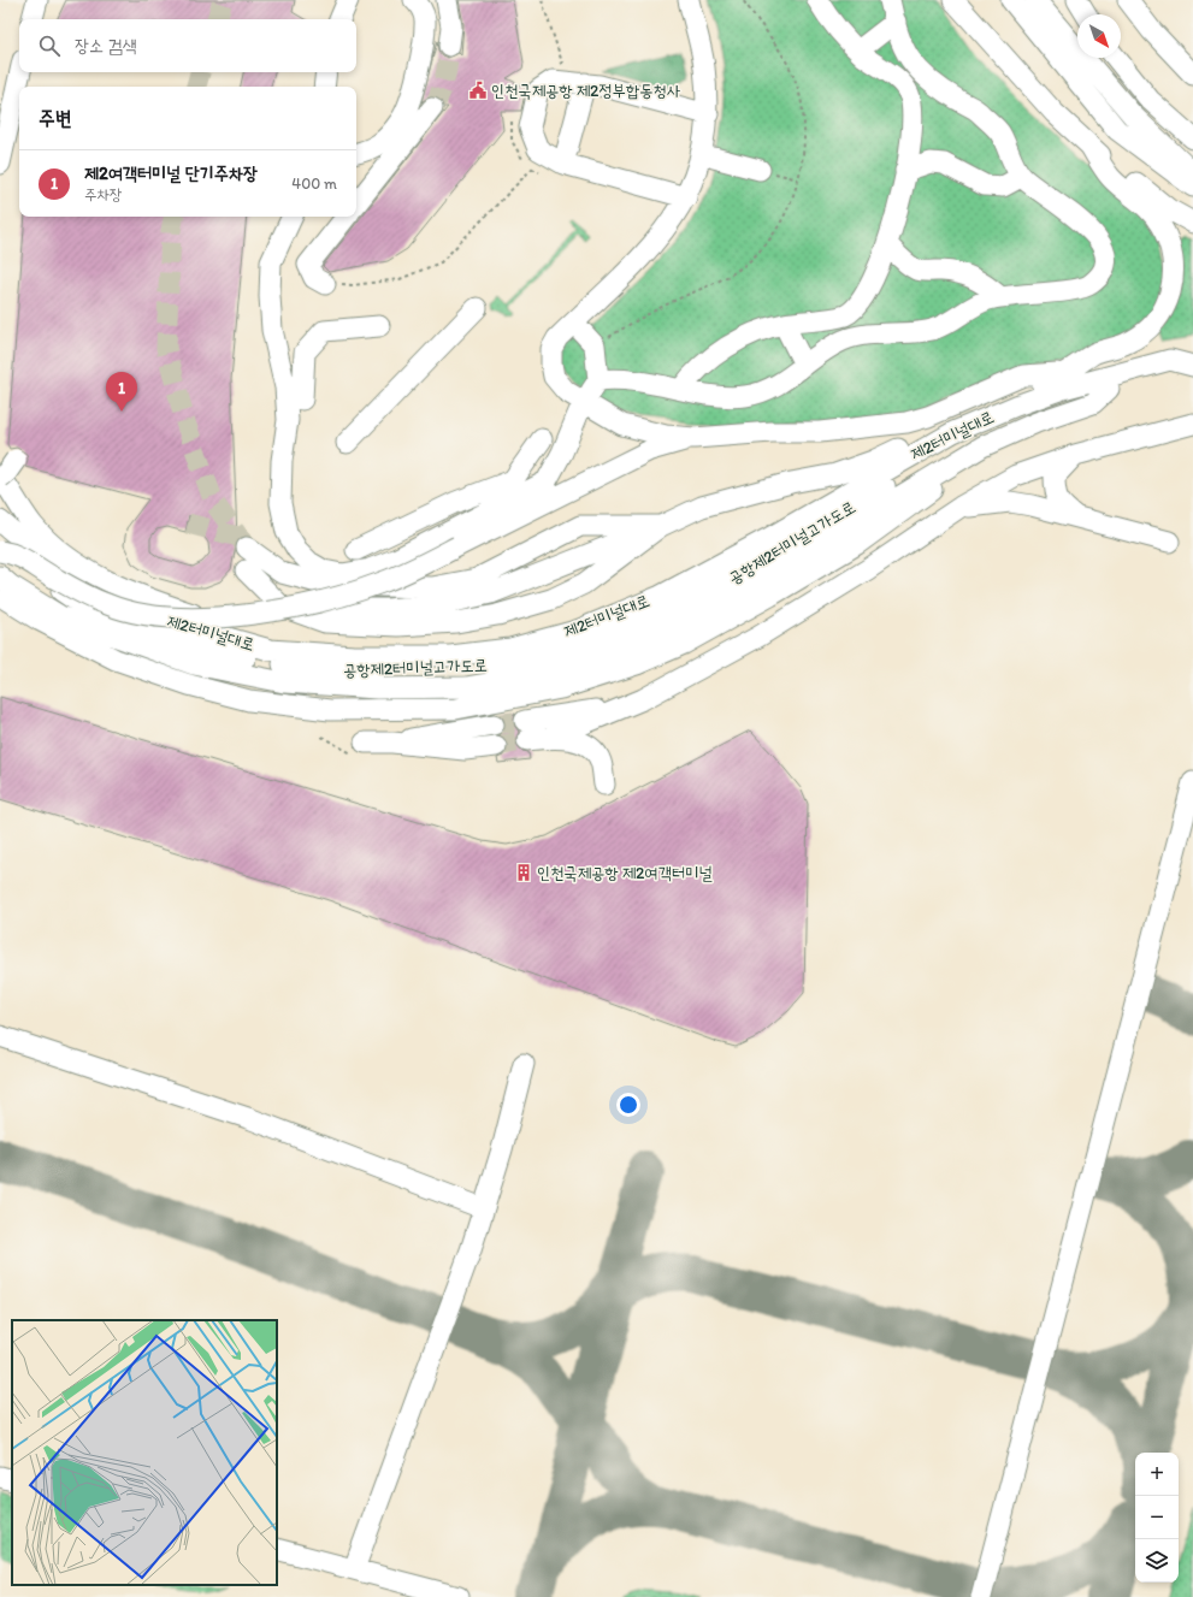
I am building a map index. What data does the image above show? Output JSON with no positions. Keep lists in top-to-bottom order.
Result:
{
  "streets": {
    "street": ["제2터미널대로", "공항제2터미널고가도로"]
  },
  "crossings": [
    ["제2터미널대로", "공항제2터미널고가도로"]
  ],
  "places": {
    "public building": ["인천국제공항 제2정부합동청사"],
    "building": ["인천국제공항 제2여객터미널"]
  },
  "north": "bottom right",
  "page": {
    "search": "장소 검색",
    "heading": "주변",
    "list": [
      {
        "mark": "1",
        "name": "제2여객터미널 단기주차장",
        "note": "주차장",
        "value": "400 m"
      }
    ],
    "pins": "1",
    "map_buttons": ["+", "−"]
  }
}
